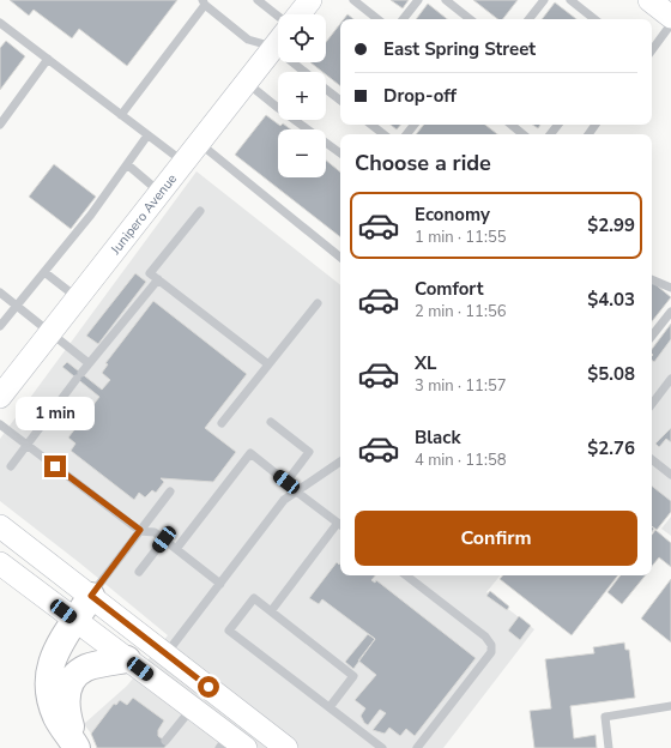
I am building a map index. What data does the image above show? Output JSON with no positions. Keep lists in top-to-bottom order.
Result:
{
  "streets": {
    "main road": ["Junipero Avenue"]
  },
  "page": {
    "map_buttons": ["+", "−"],
    "banner": ["East Spring Street", "Drop-off"],
    "heading": "Choose a ride",
    "list": [
      {
        "name": "Economy",
        "note": "1 min · 11:55",
        "value": "$2.99"
      },
      {
        "name": "Comfort",
        "note": "2 min · 11:56",
        "value": "$4.03"
      },
      {
        "name": "XL",
        "note": "3 min · 11:57",
        "value": "$5.08"
      },
      {
        "name": "Black",
        "note": "4 min · 11:58",
        "value": "$2.76"
      }
    ],
    "bubble": "1 min",
    "buttons": "Confirm"
  }
}
